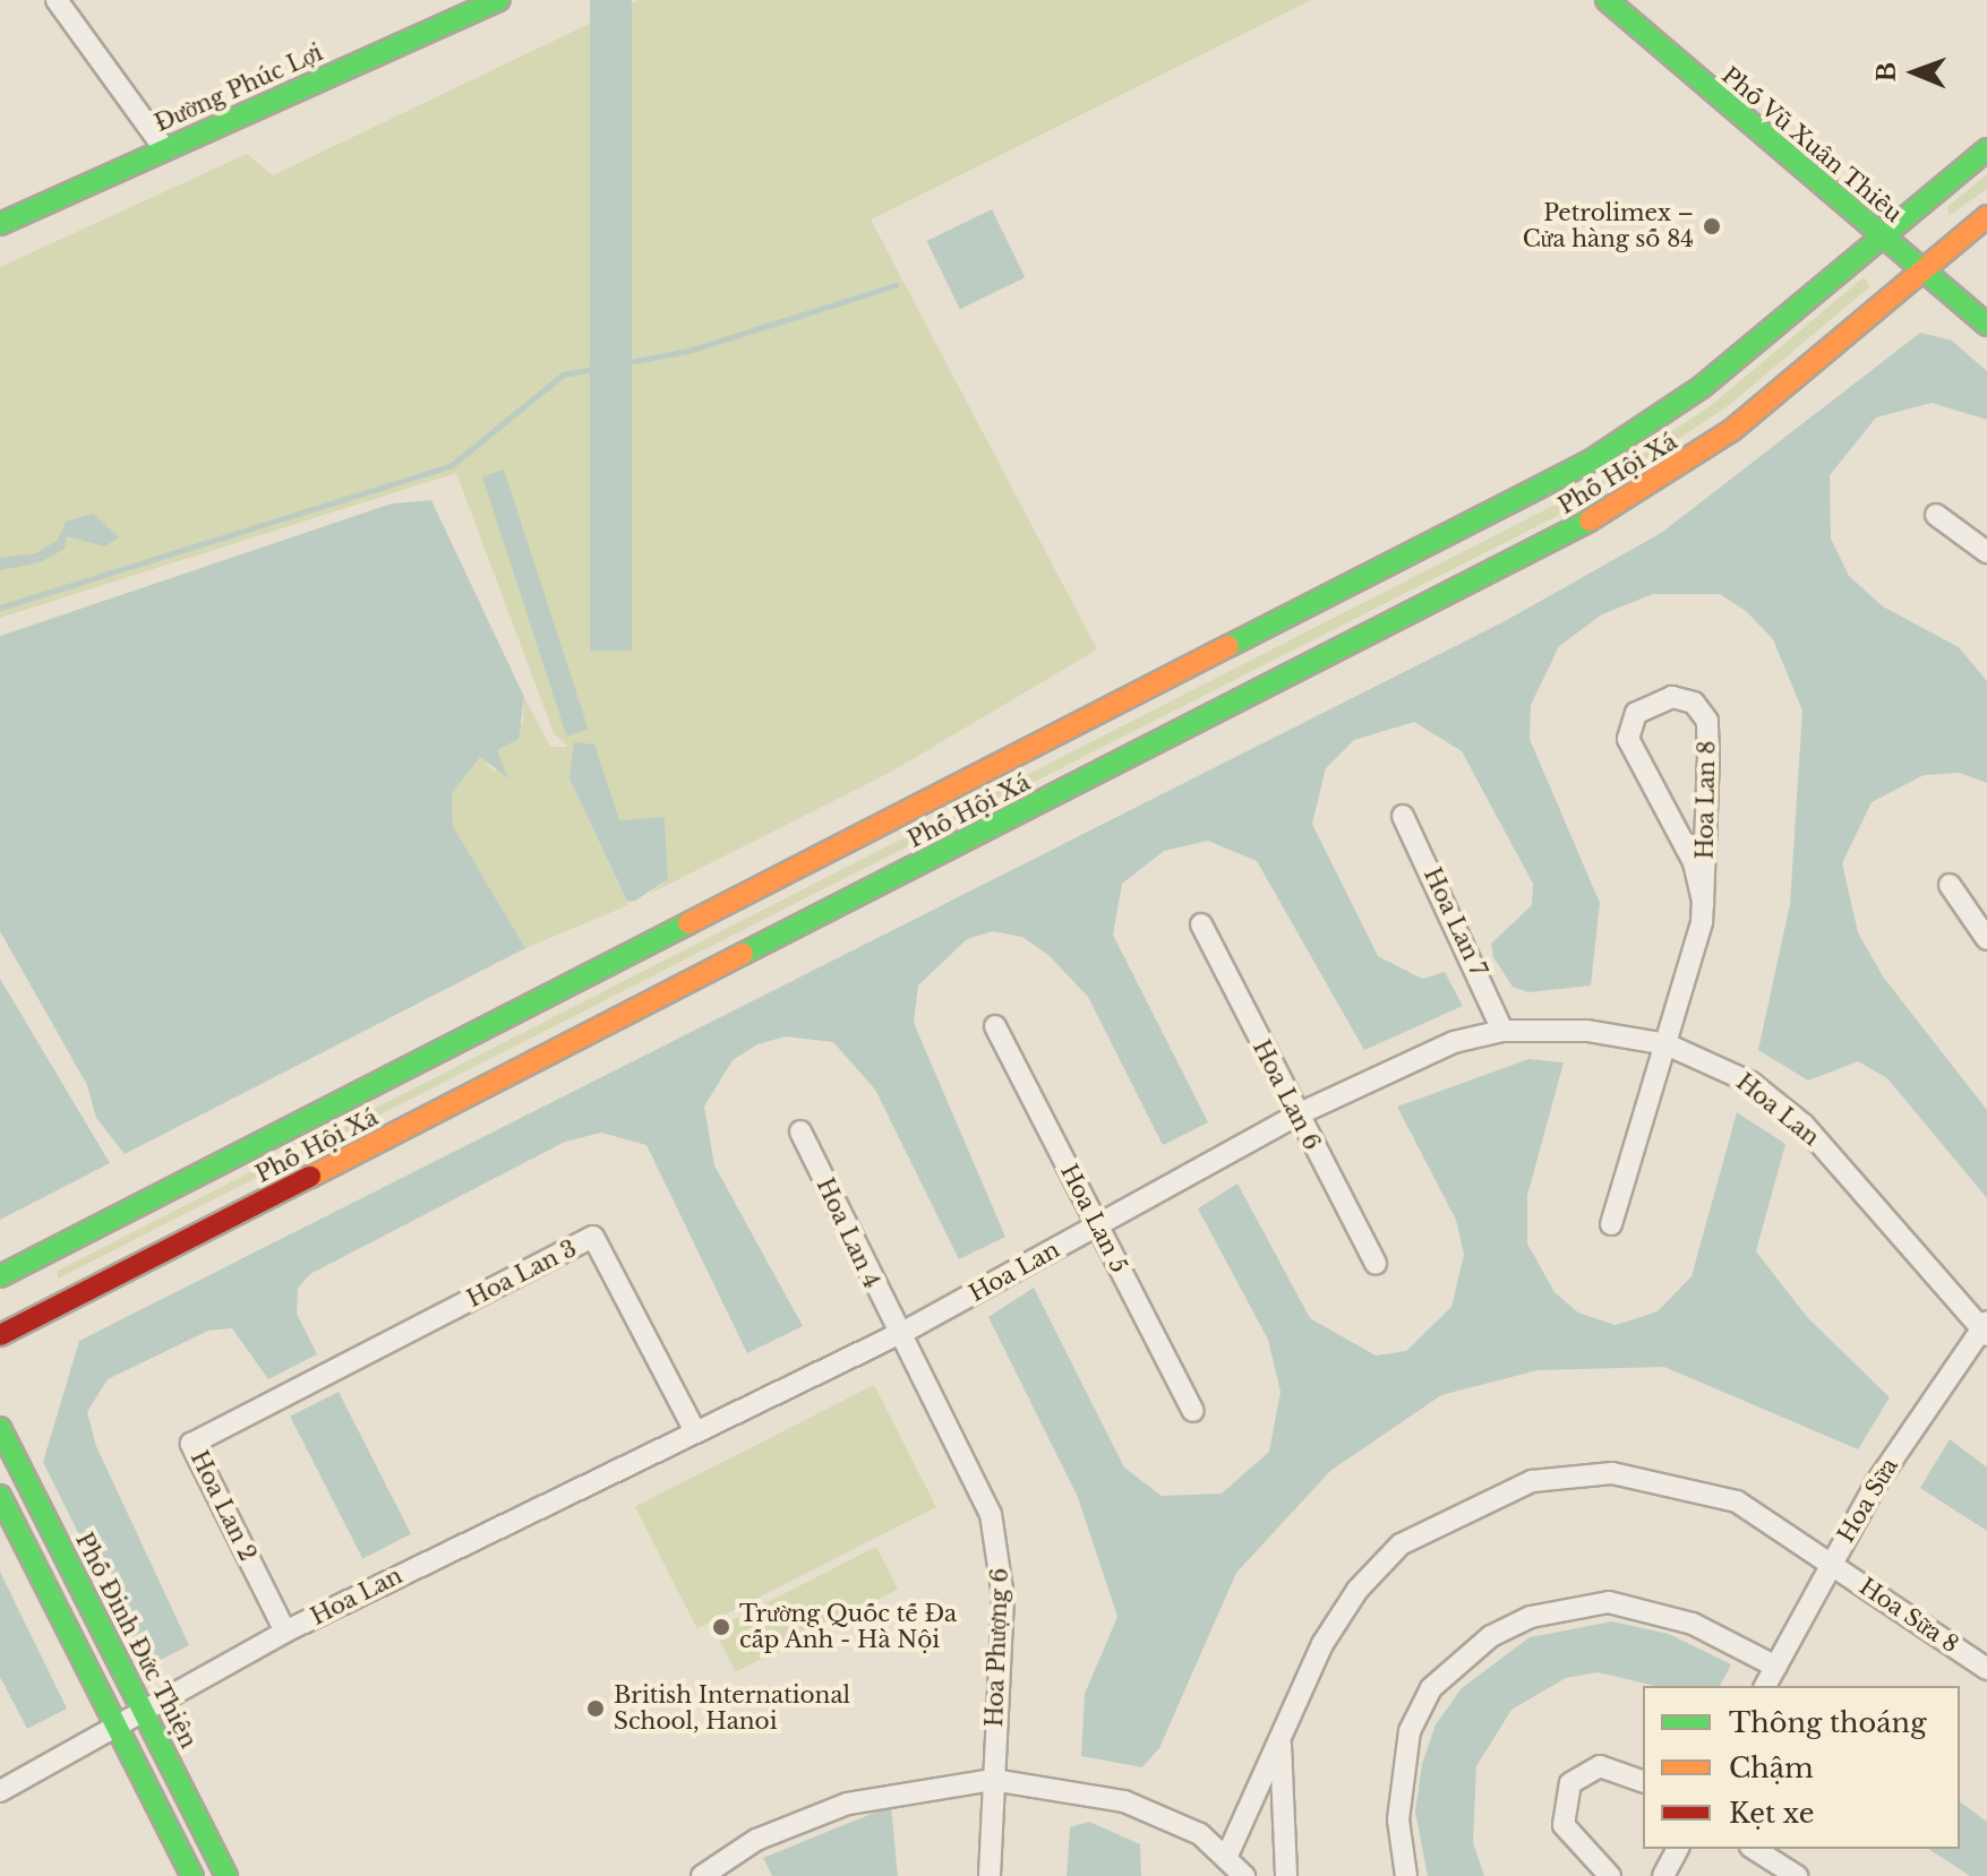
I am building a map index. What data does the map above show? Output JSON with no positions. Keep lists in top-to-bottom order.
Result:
{
  "streets": {
    "main road": [
      "Đường Phúc Lợi",
      "Phố Vũ Xuân Thiều",
      "Phố Hội Xá",
      "Phố Đinh Đức Thiện"
    ],
    "street": [
      "Hoa Lan 8",
      "Hoa Lan 7",
      "Hoa Lan 6",
      "Hoa Lan",
      "Hoa Lan 5",
      "Hoa Lan 4",
      "Hoa Lan 3",
      "Hoa Sữa",
      "Hoa Lan 2",
      "Hoa Sữa 8",
      "Hoa Phượng 6"
    ]
  },
  "crossings": [
    ["Phố Vũ Xuân Thiều", "Phố Hội Xá"],
    ["Hoa Lan 8", "Hoa Lan"],
    ["Hoa Lan 7", "Hoa Lan"],
    ["Hoa Lan 6", "Hoa Lan"],
    ["Hoa Lan", "Hoa Lan 5"],
    ["Hoa Lan", "Hoa Lan 4"],
    ["Hoa Lan", "Hoa Lan 3"],
    ["Hoa Lan", "Hoa Sữa"],
    ["Hoa Lan", "Hoa Lan 2"],
    ["Hoa Lan", "Phố Đinh Đức Thiện"],
    ["Hoa Lan", "Hoa Phượng 6"],
    ["Hoa Lan 4", "Hoa Phượng 6"],
    ["Hoa Lan 3", "Hoa Lan 2"],
    ["Hoa Sữa", "Hoa Sữa 8"]
  ],
  "places": ["Petrolimex – Cửa hàng số 84", "Trường Quốc tế Đa cấp Anh - Hà Nội", "British International School, Hanoi"],
  "legend": ["Thông thoáng", "Chậm", "Kẹt xe"],
  "north": "left"
}
